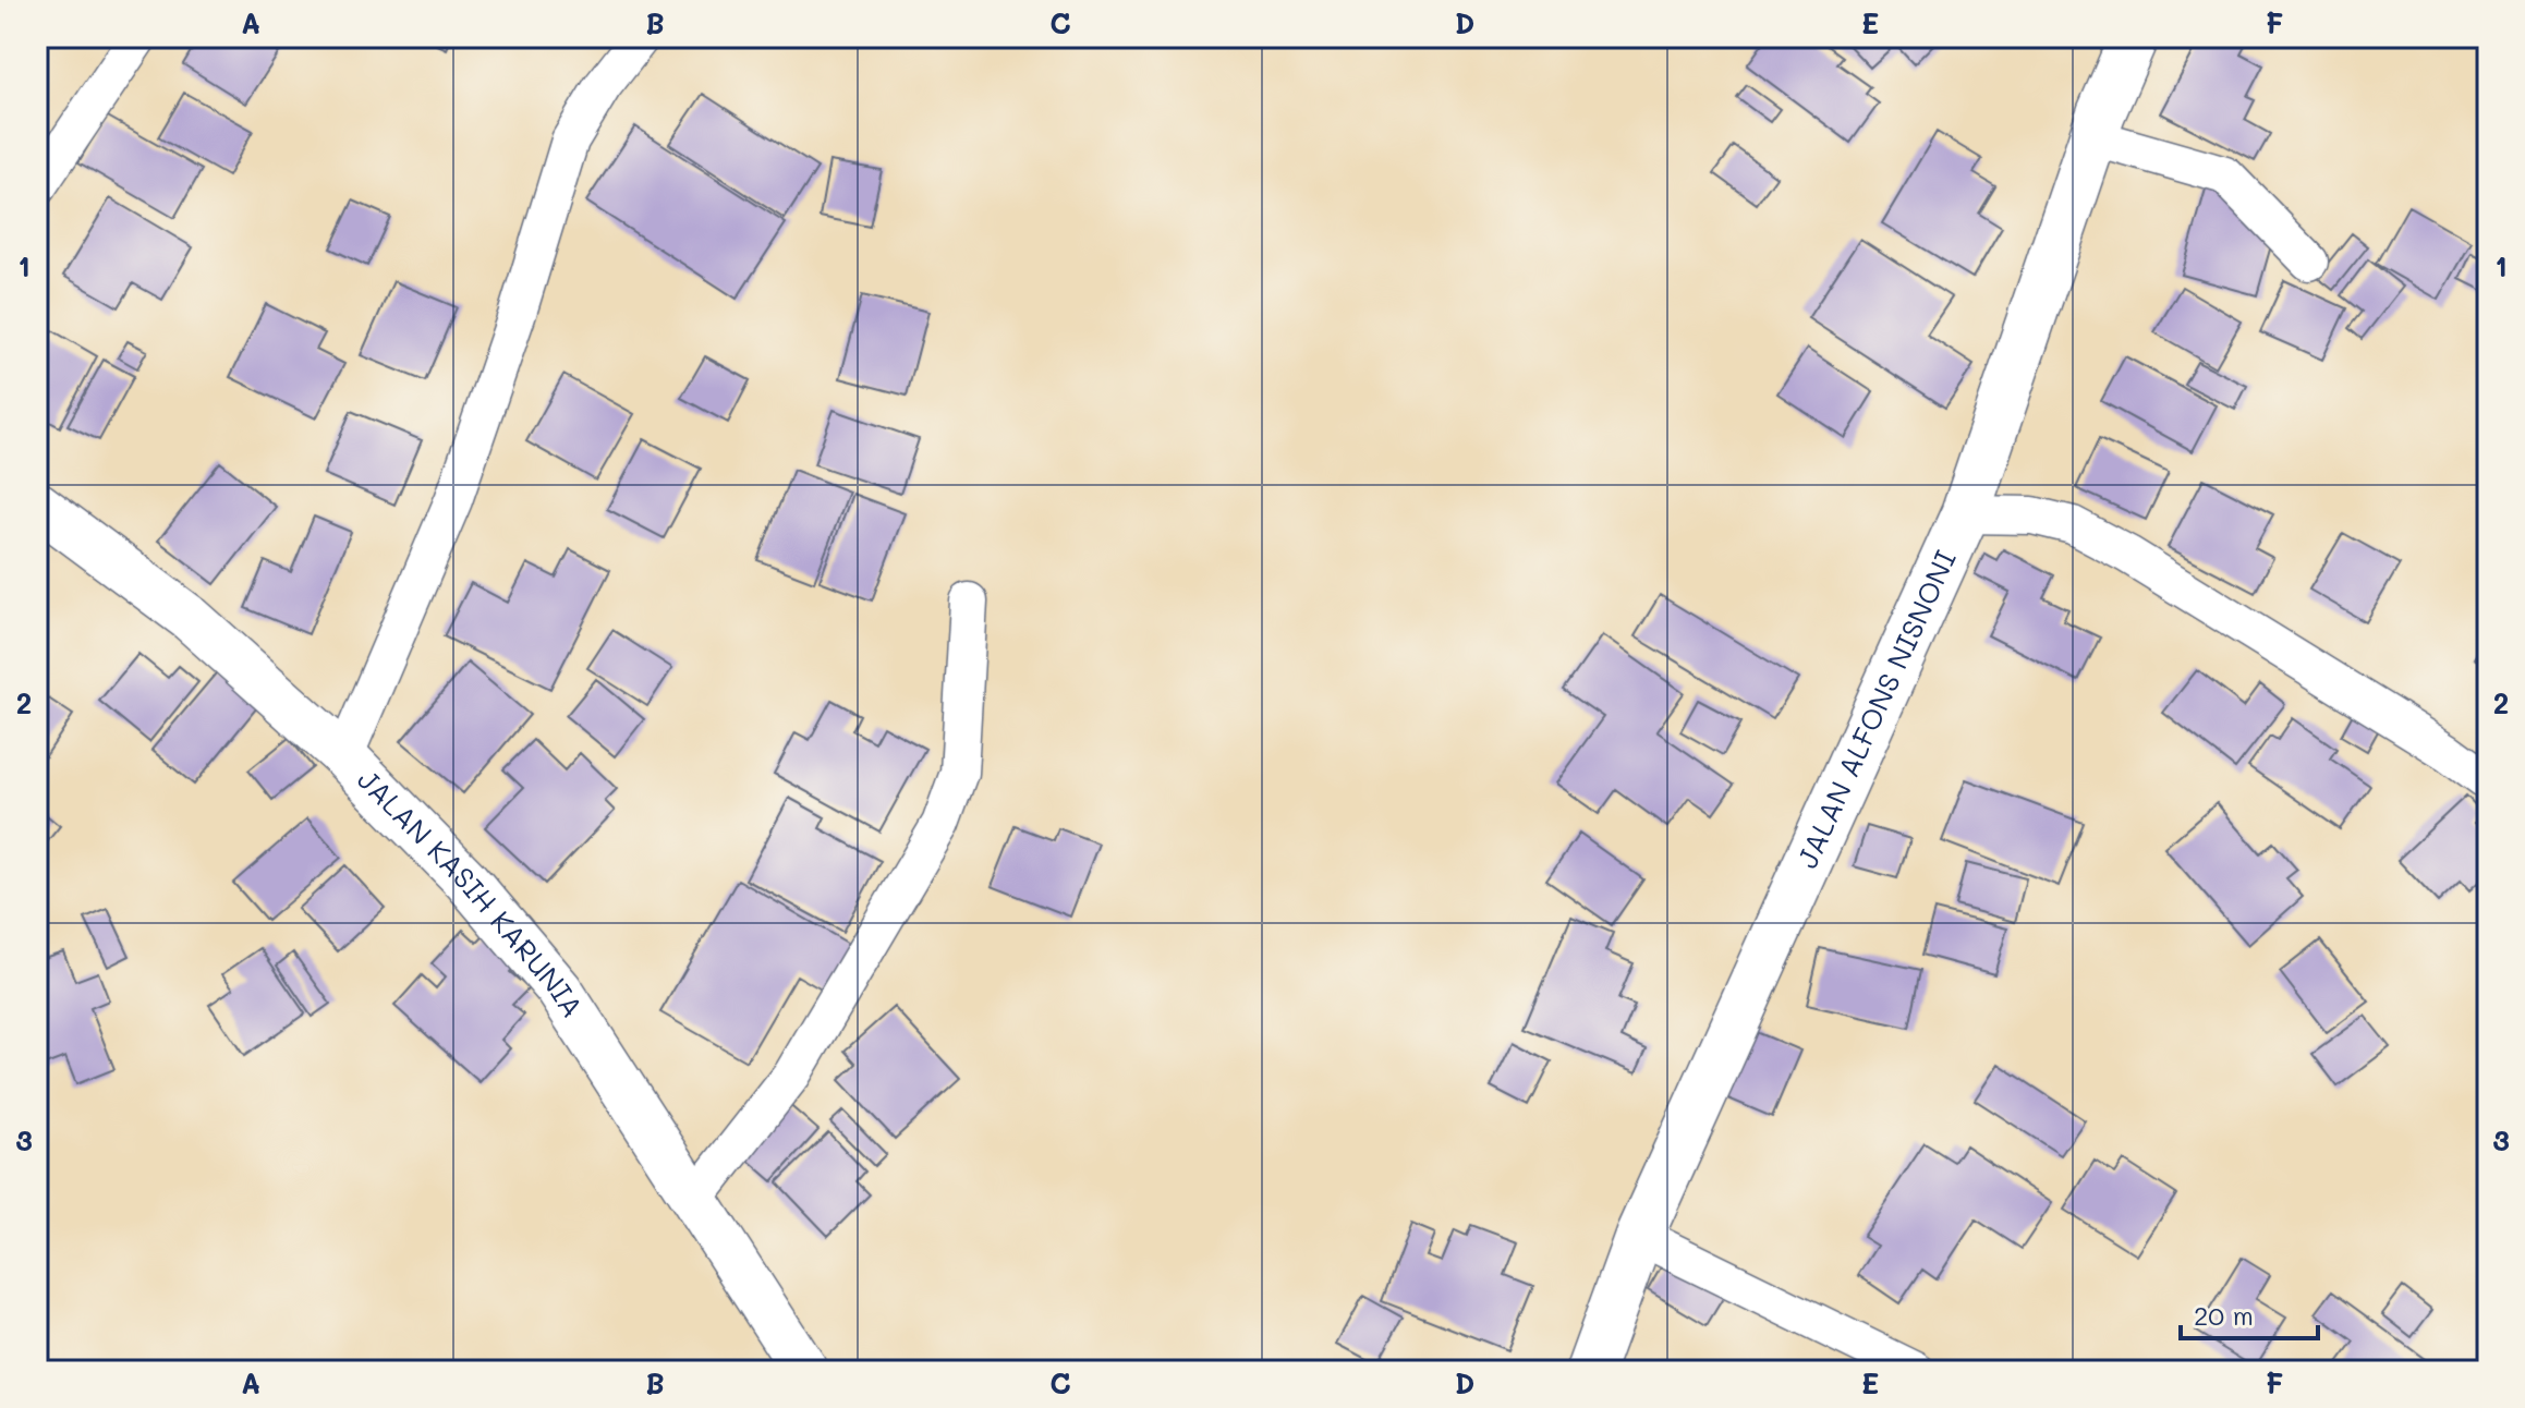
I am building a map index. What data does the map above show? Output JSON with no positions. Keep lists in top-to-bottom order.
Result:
{
  "streets": {
    "main road": ["JALAN ALFONS NISNONI"],
    "street": ["JALAN KASIH KARUNIA"]
  },
  "scale_bar": "20 m",
  "grid": {
    "columns": [
      "A",
      "B",
      "C",
      "D",
      "E",
      "F"
    ],
    "rows": ["1", "2", "3"]
  }
}
